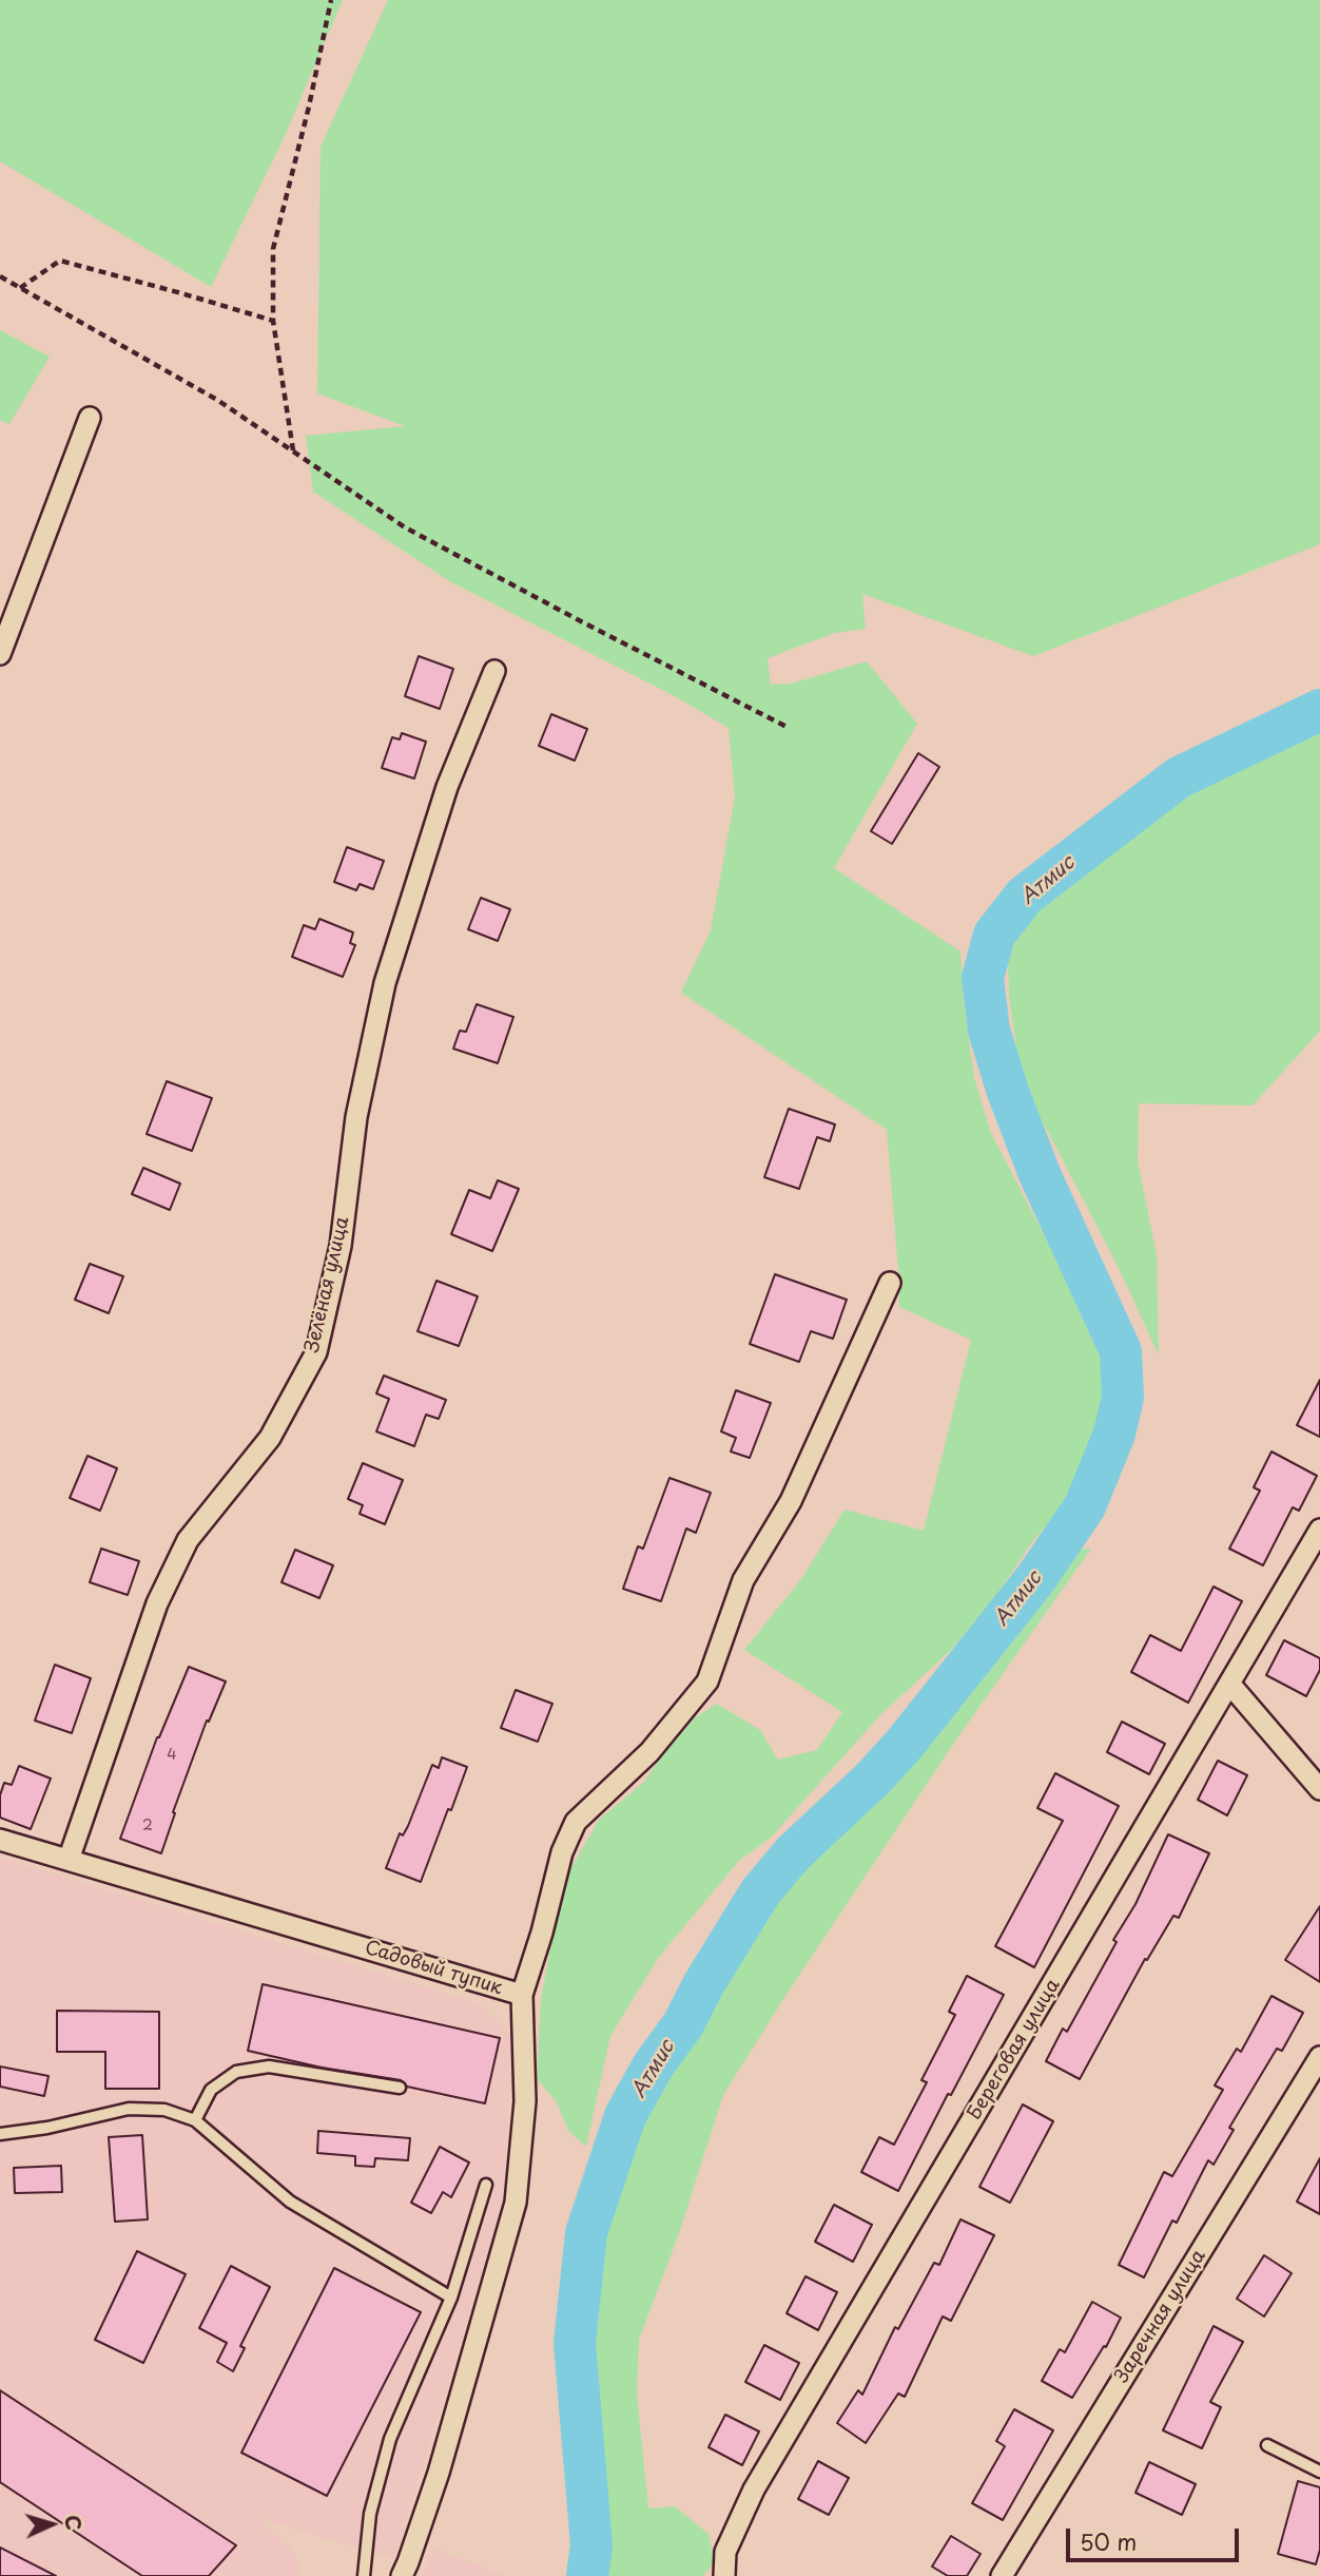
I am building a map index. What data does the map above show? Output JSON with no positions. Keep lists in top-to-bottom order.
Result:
{
  "streets": {
    "street": [
      "Зелёная улица",
      "Садовый тупик",
      "Береговая улица",
      "Заречная улица"
    ]
  },
  "crossings": [
    ["Зелёная улица", "Садовый тупик"]
  ],
  "water": ["Атмис"],
  "house_numbers": ["4", "2"],
  "scale_bar": "50 m",
  "north": "right"
}
